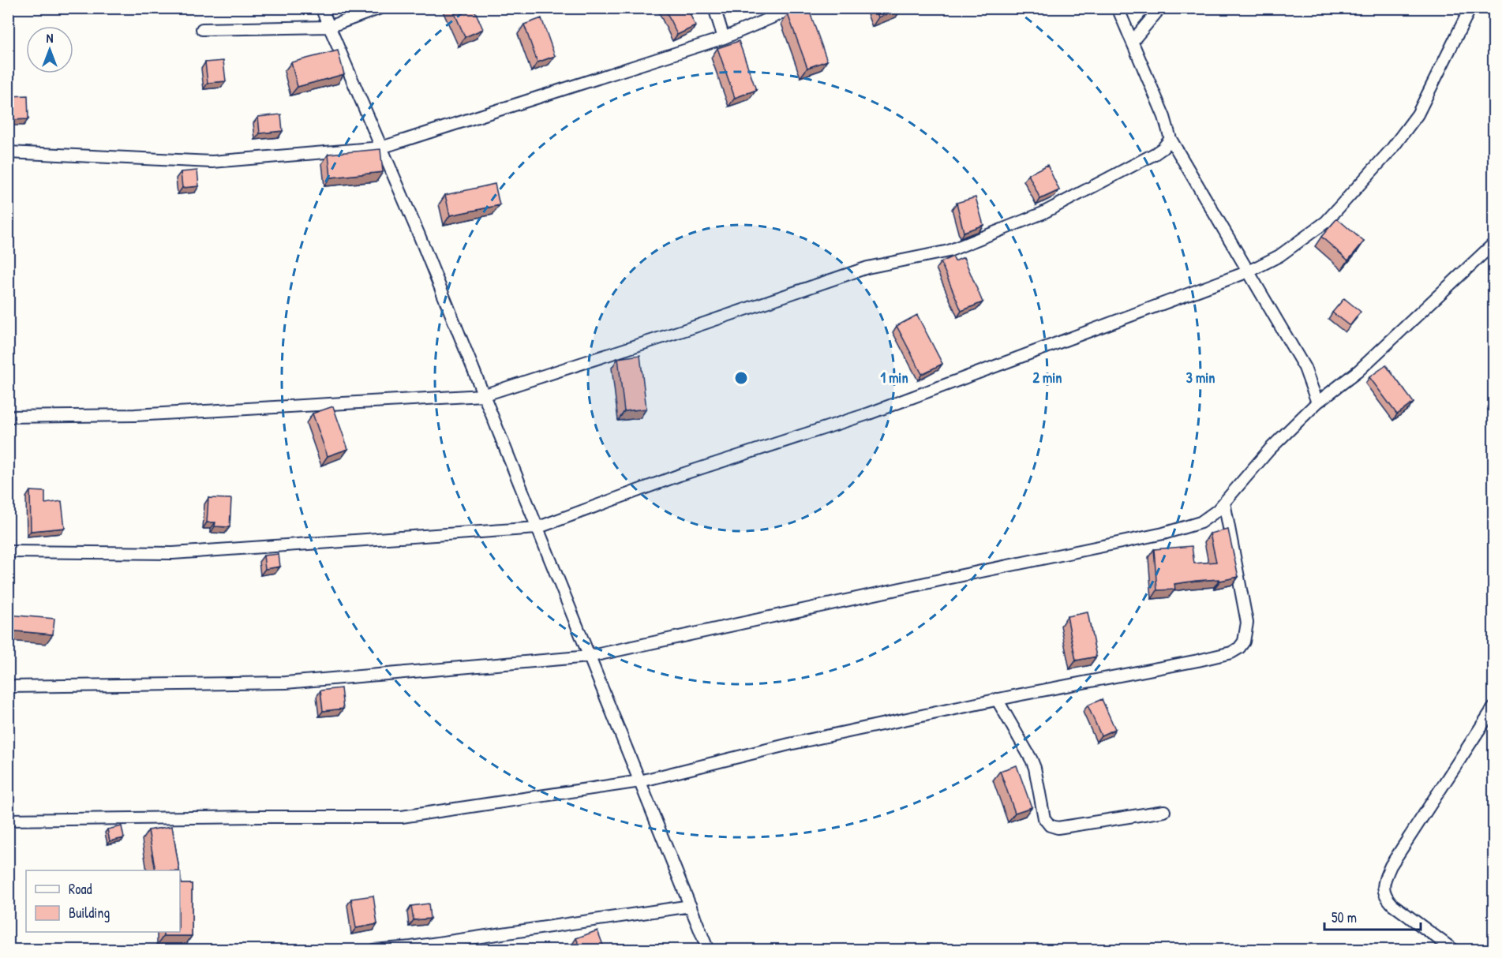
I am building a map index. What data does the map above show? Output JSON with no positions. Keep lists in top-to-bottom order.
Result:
{
  "legend": ["Road", "Building"],
  "scale_bar": "50 m",
  "north": "top",
  "rings": ["1 min", "2 min", "3 min"]
}
